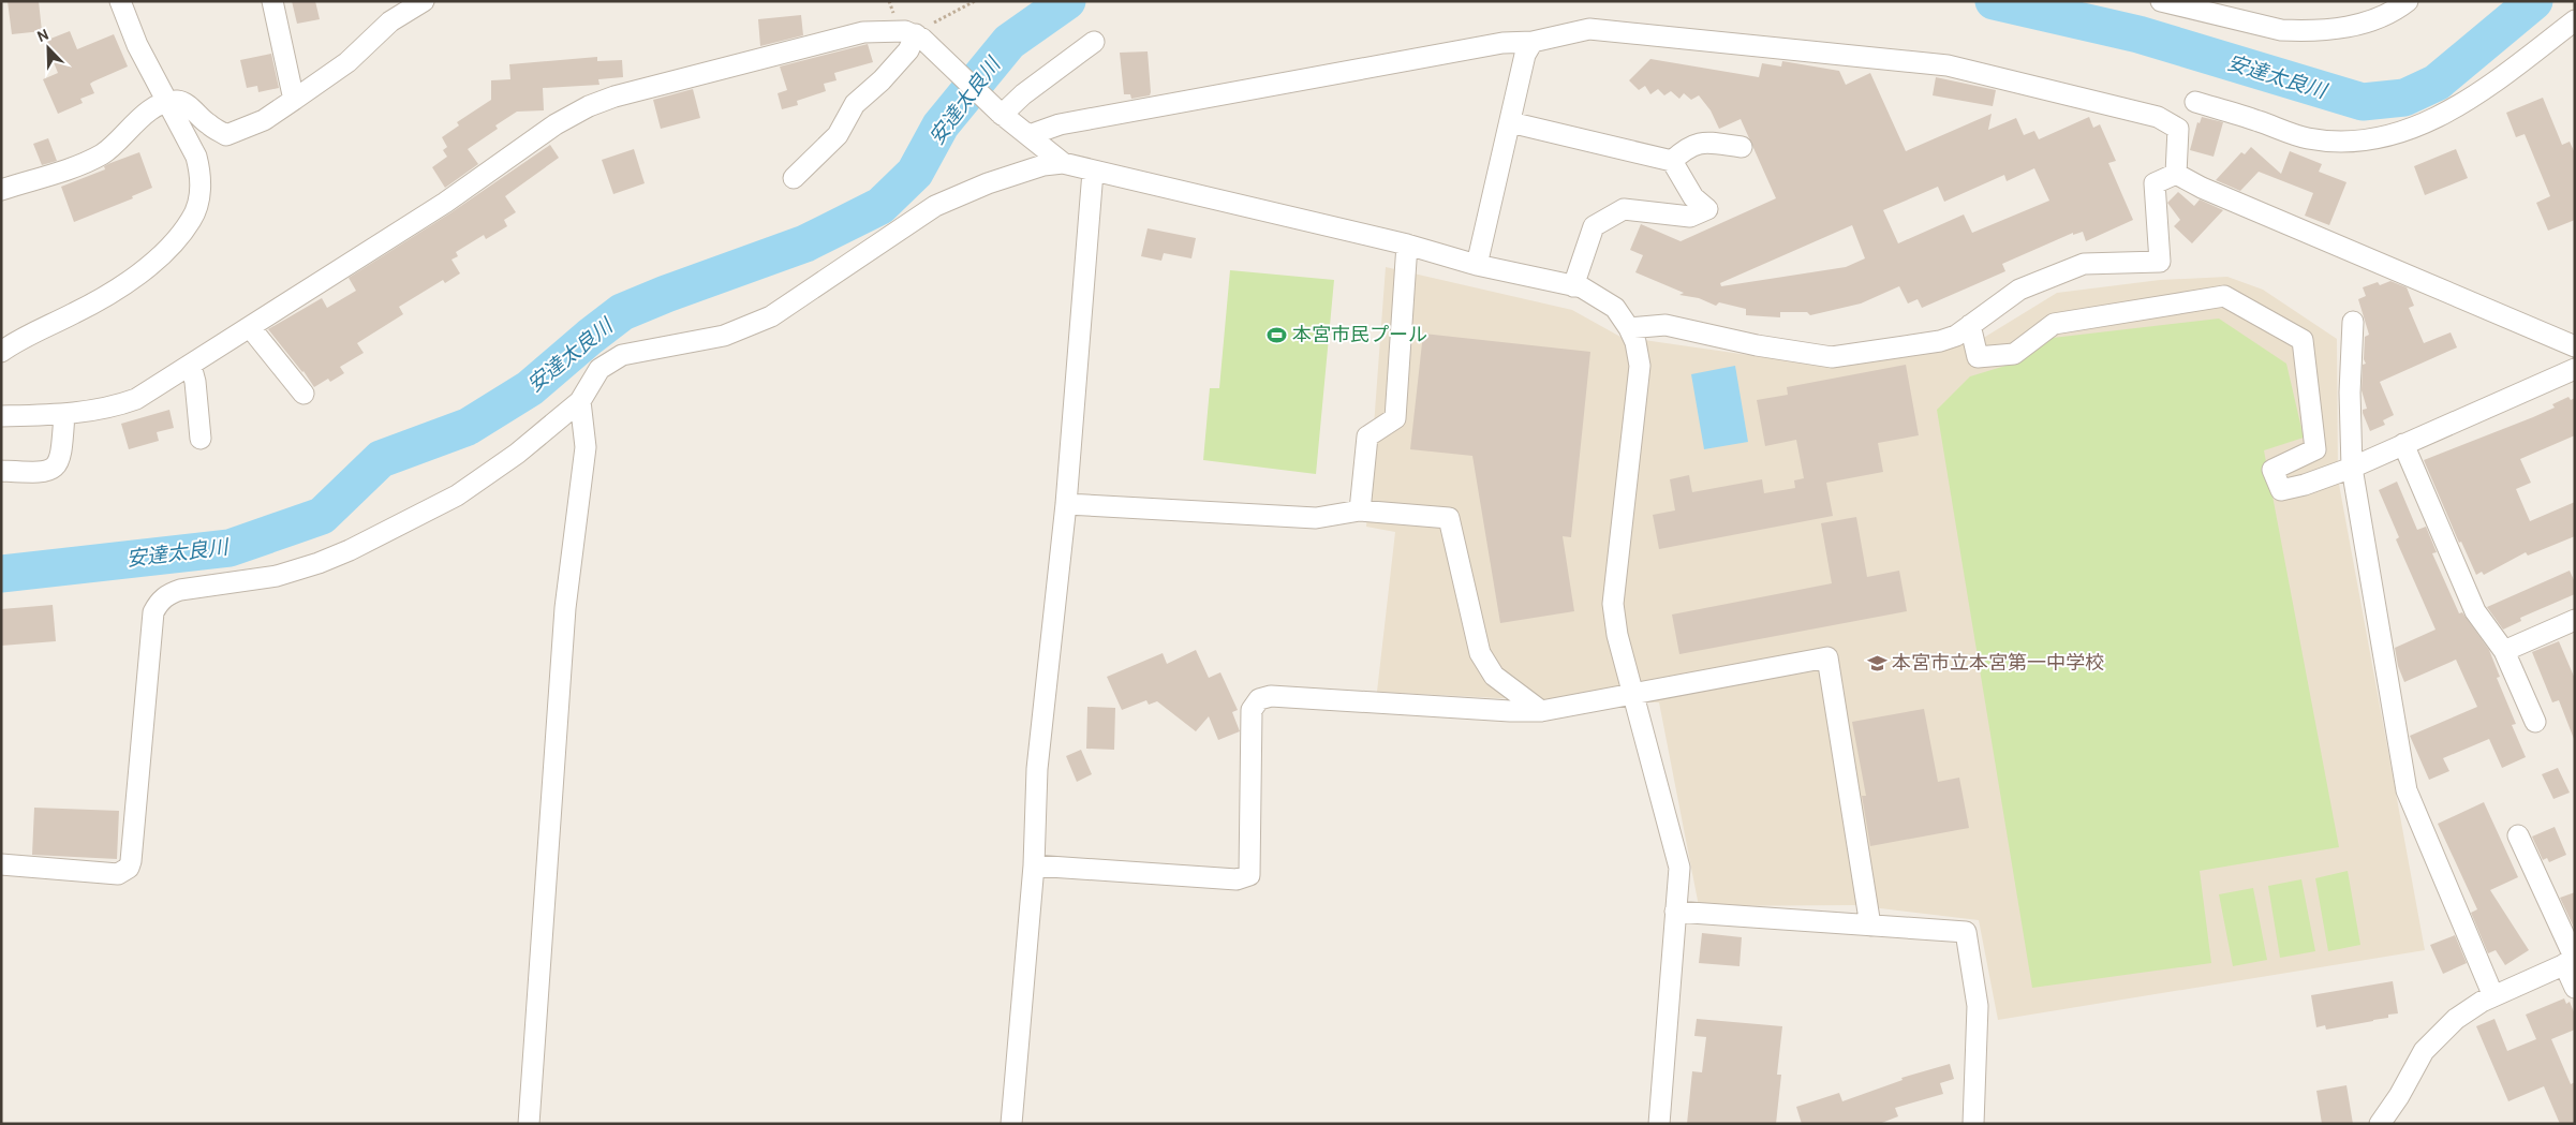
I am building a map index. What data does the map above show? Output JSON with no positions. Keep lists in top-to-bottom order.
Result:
{
  "water": ["安達太良川"],
  "places": {
    "sports": ["本宮市民プール"],
    "school or university": ["本宮市立本宮第一中学校"]
  },
  "north": "top left"
}
